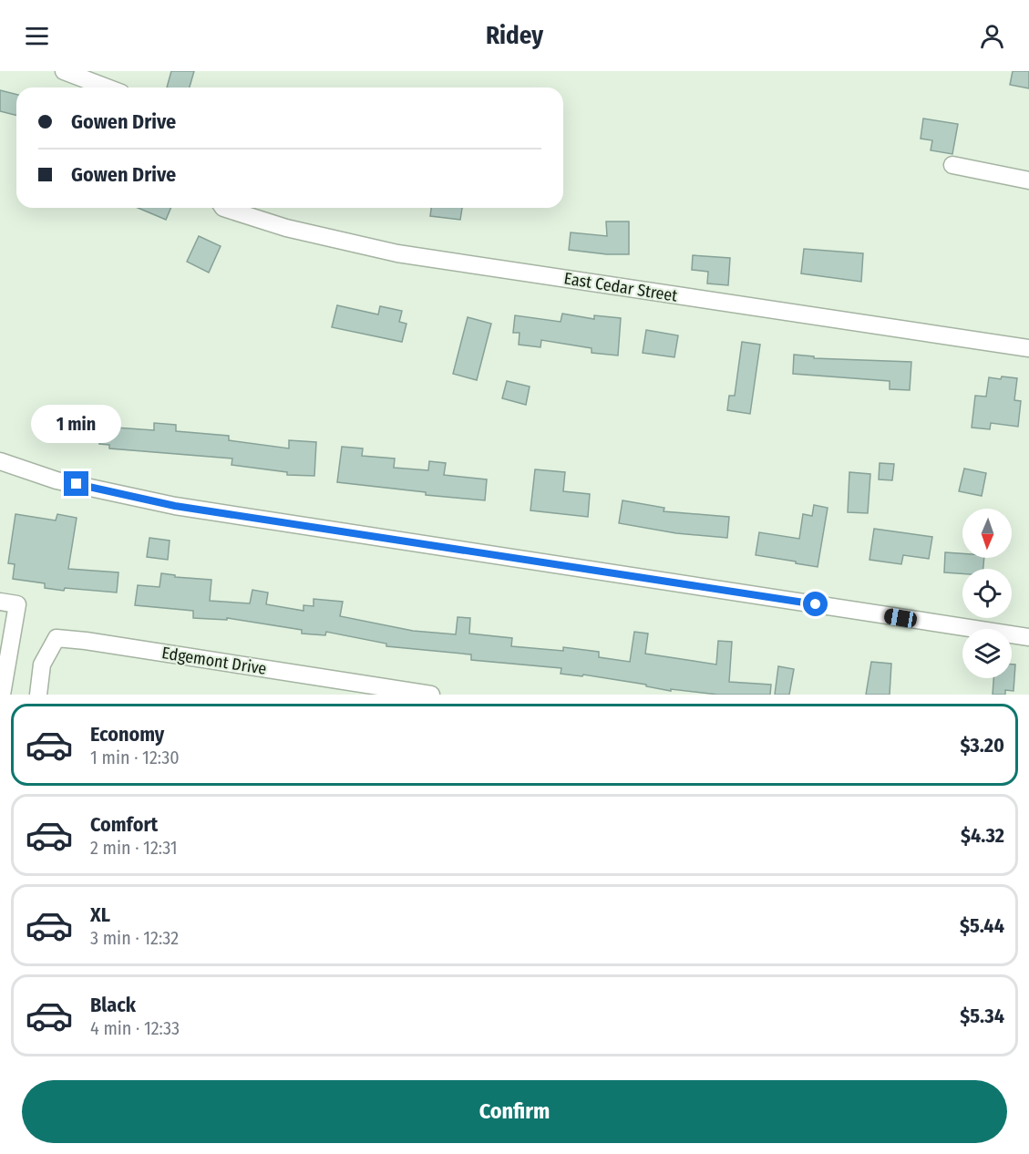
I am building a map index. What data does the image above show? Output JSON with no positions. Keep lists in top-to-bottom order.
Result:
{
  "streets": {
    "street": ["East Cedar Street", "Edgemont Drive"]
  },
  "north": "bottom",
  "page": {
    "header": "Ridey",
    "banner": ["Gowen Drive", "Gowen Drive"],
    "bubble": "1 min",
    "list": [
      {
        "name": "Economy",
        "note": "1 min · 12:30",
        "value": "$3.20"
      },
      {
        "name": "Comfort",
        "note": "2 min · 12:31",
        "value": "$4.32"
      },
      {
        "name": "XL",
        "note": "3 min · 12:32",
        "value": "$5.44"
      },
      {
        "name": "Black",
        "note": "4 min · 12:33",
        "value": "$5.34"
      }
    ],
    "buttons": "Confirm"
  }
}
